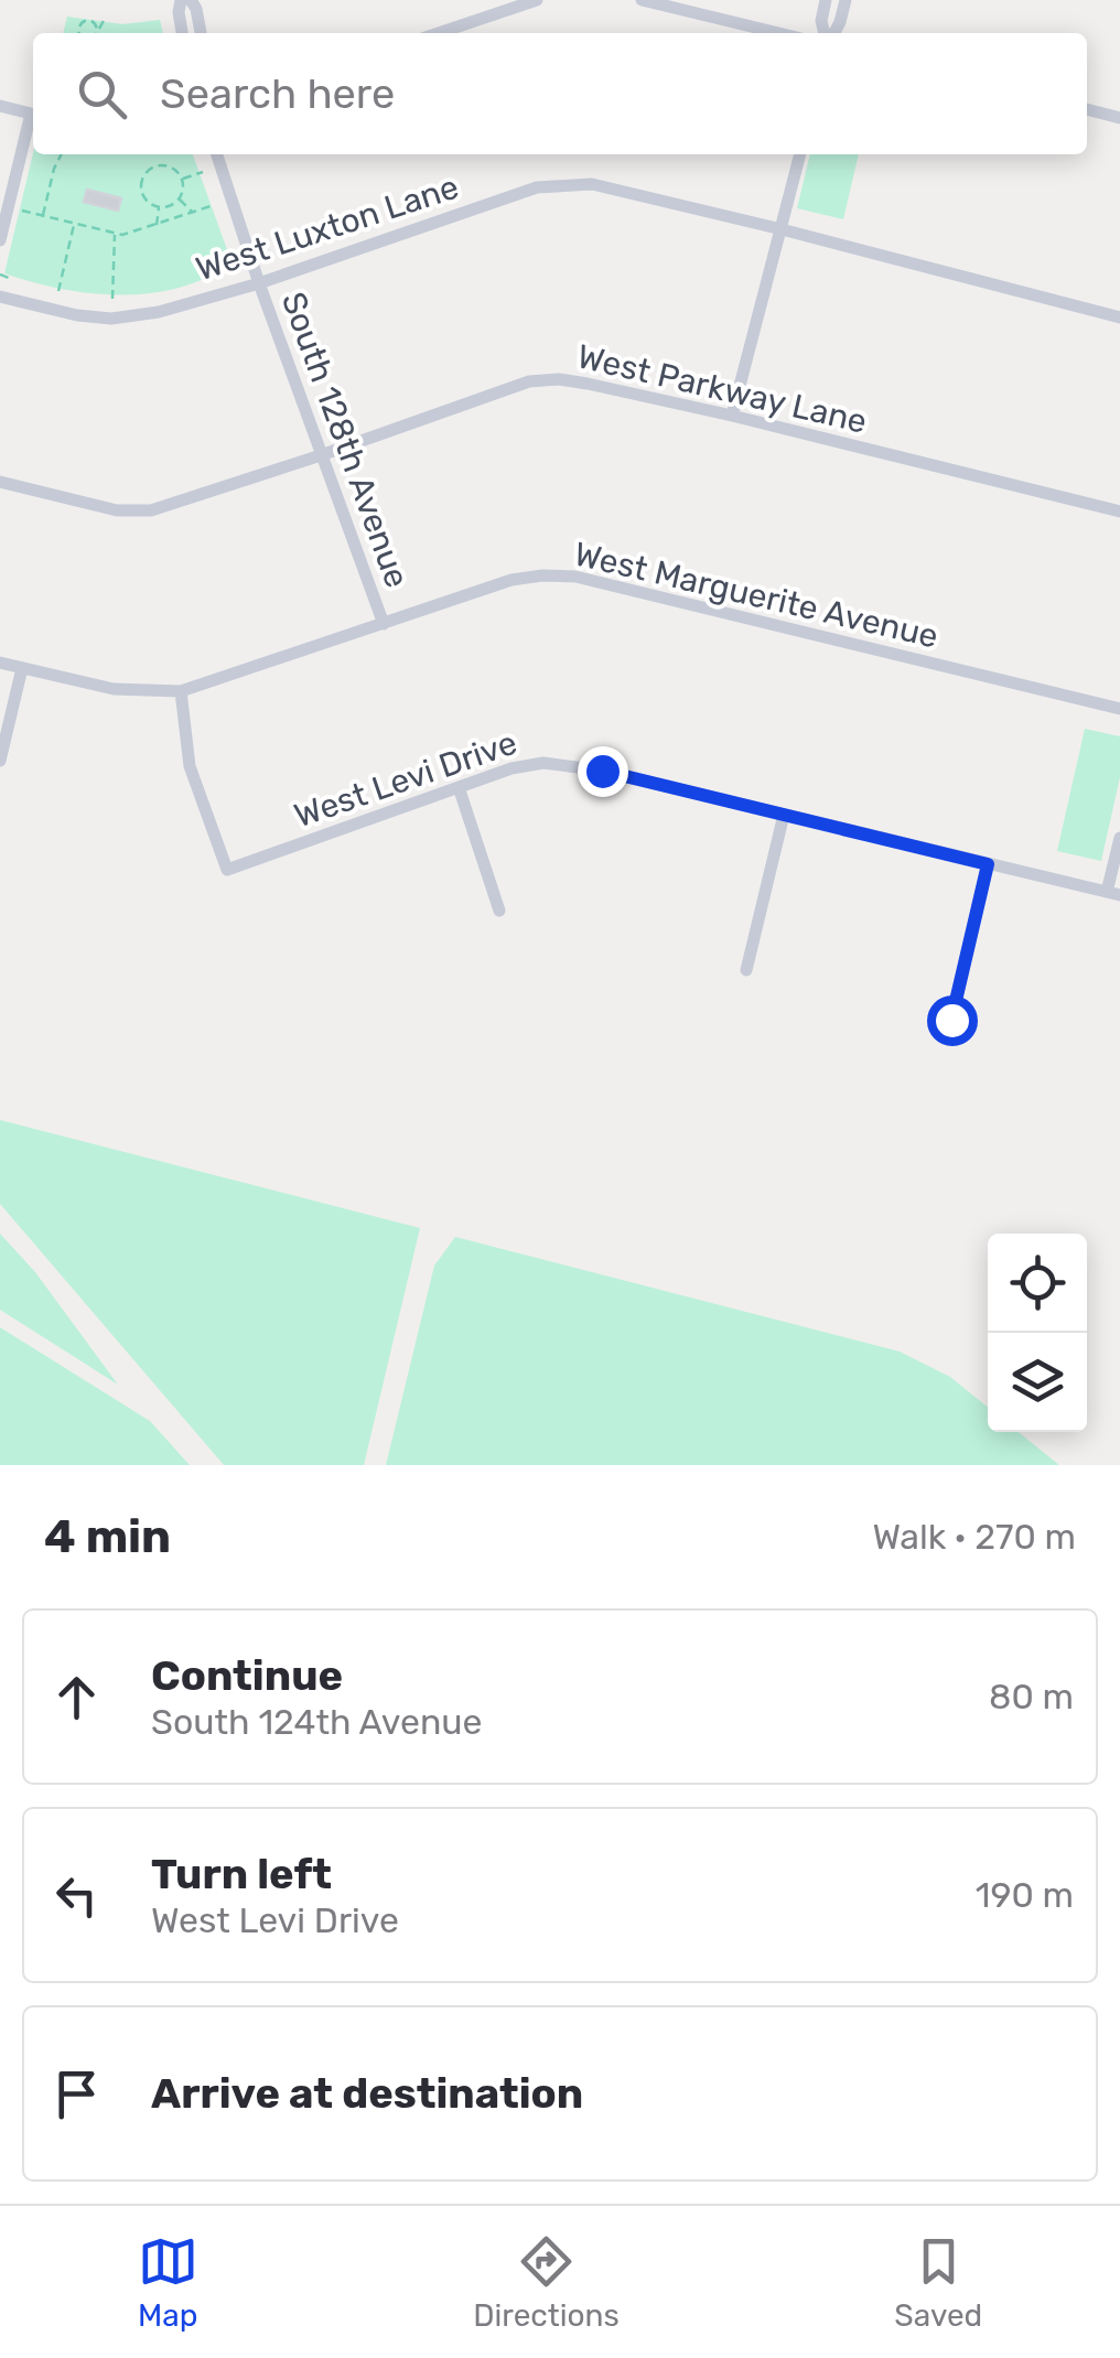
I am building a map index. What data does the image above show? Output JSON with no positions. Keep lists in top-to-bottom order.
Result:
{
  "streets": {
    "street": [
      "West Luxton Lane",
      "West Parkway Lane",
      "South 128th Avenue",
      "West Marguerite Avenue",
      "West Levi Drive"
    ]
  },
  "crossings": [
    ["West Luxton Lane", "South 128th Avenue"],
    ["West Parkway Lane", "South 128th Avenue"],
    ["South 128th Avenue", "West Marguerite Avenue"],
    ["West Marguerite Avenue", "West Levi Drive"]
  ],
  "page": {
    "search": "Search here",
    "heading": ["4 min", "Walk · 270 m"],
    "list": [
      ["Continue", "South 124th Avenue", "80 m"],
      ["Turn left", "West Levi Drive", "190 m"],
      "Arrive at destination"
    ],
    "nav": ["Map", "Directions", "Saved"]
  }
}
